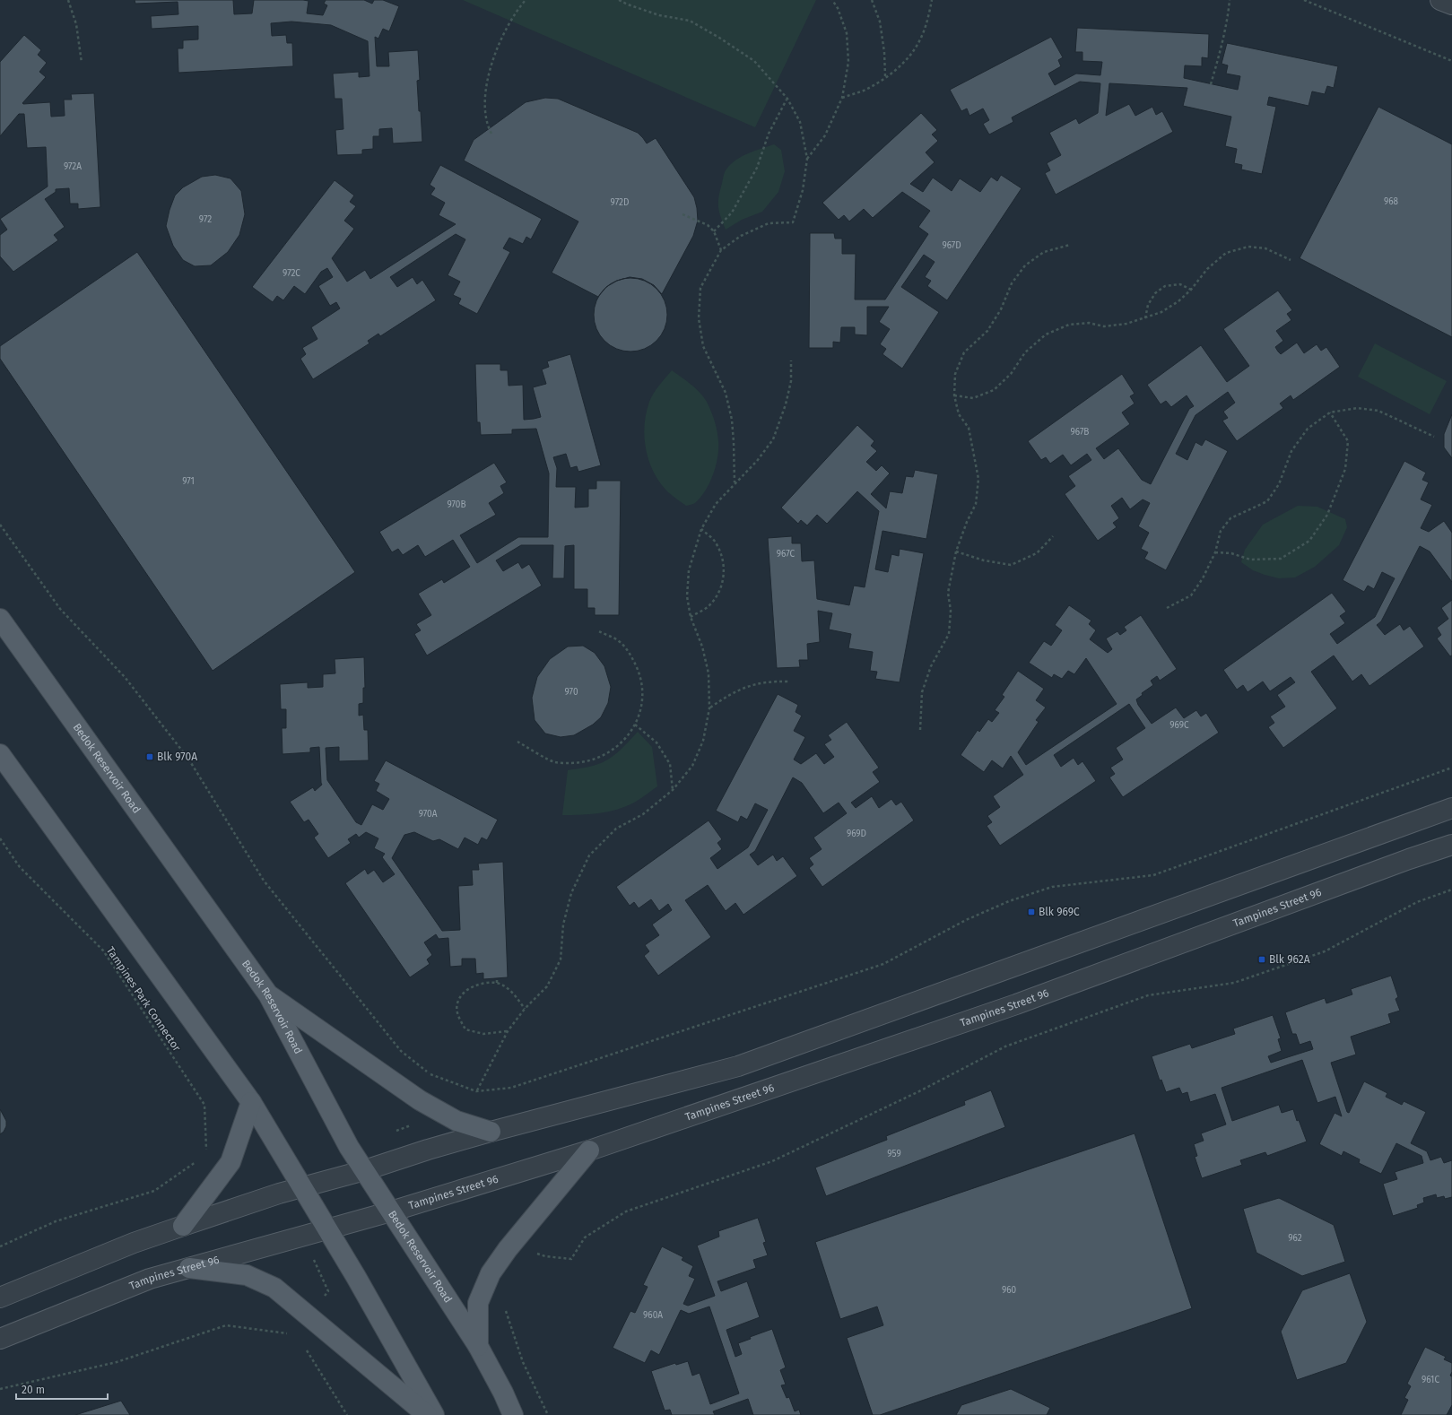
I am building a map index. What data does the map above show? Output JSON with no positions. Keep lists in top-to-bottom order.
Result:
{
  "streets": {
    "main road": ["Bedok Reservoir Road"],
    "street": ["Tampines Street 96"],
    "path": ["Tampines Park Connector"]
  },
  "crossings": [
    ["Bedok Reservoir Road", "Tampines Street 96"]
  ],
  "places": {
    "transit": ["Blk 970A", "Blk 969C", "Blk 962A"]
  },
  "house_numbers": [
    "972A",
    "968",
    "972D",
    "972",
    "967D",
    "972C",
    "967B",
    "971",
    "970B",
    "967C",
    "970",
    "969C",
    "970A",
    "969D",
    "959",
    "962",
    "960",
    "960A",
    "961C"
  ],
  "scale_bar": "20 m"
}
